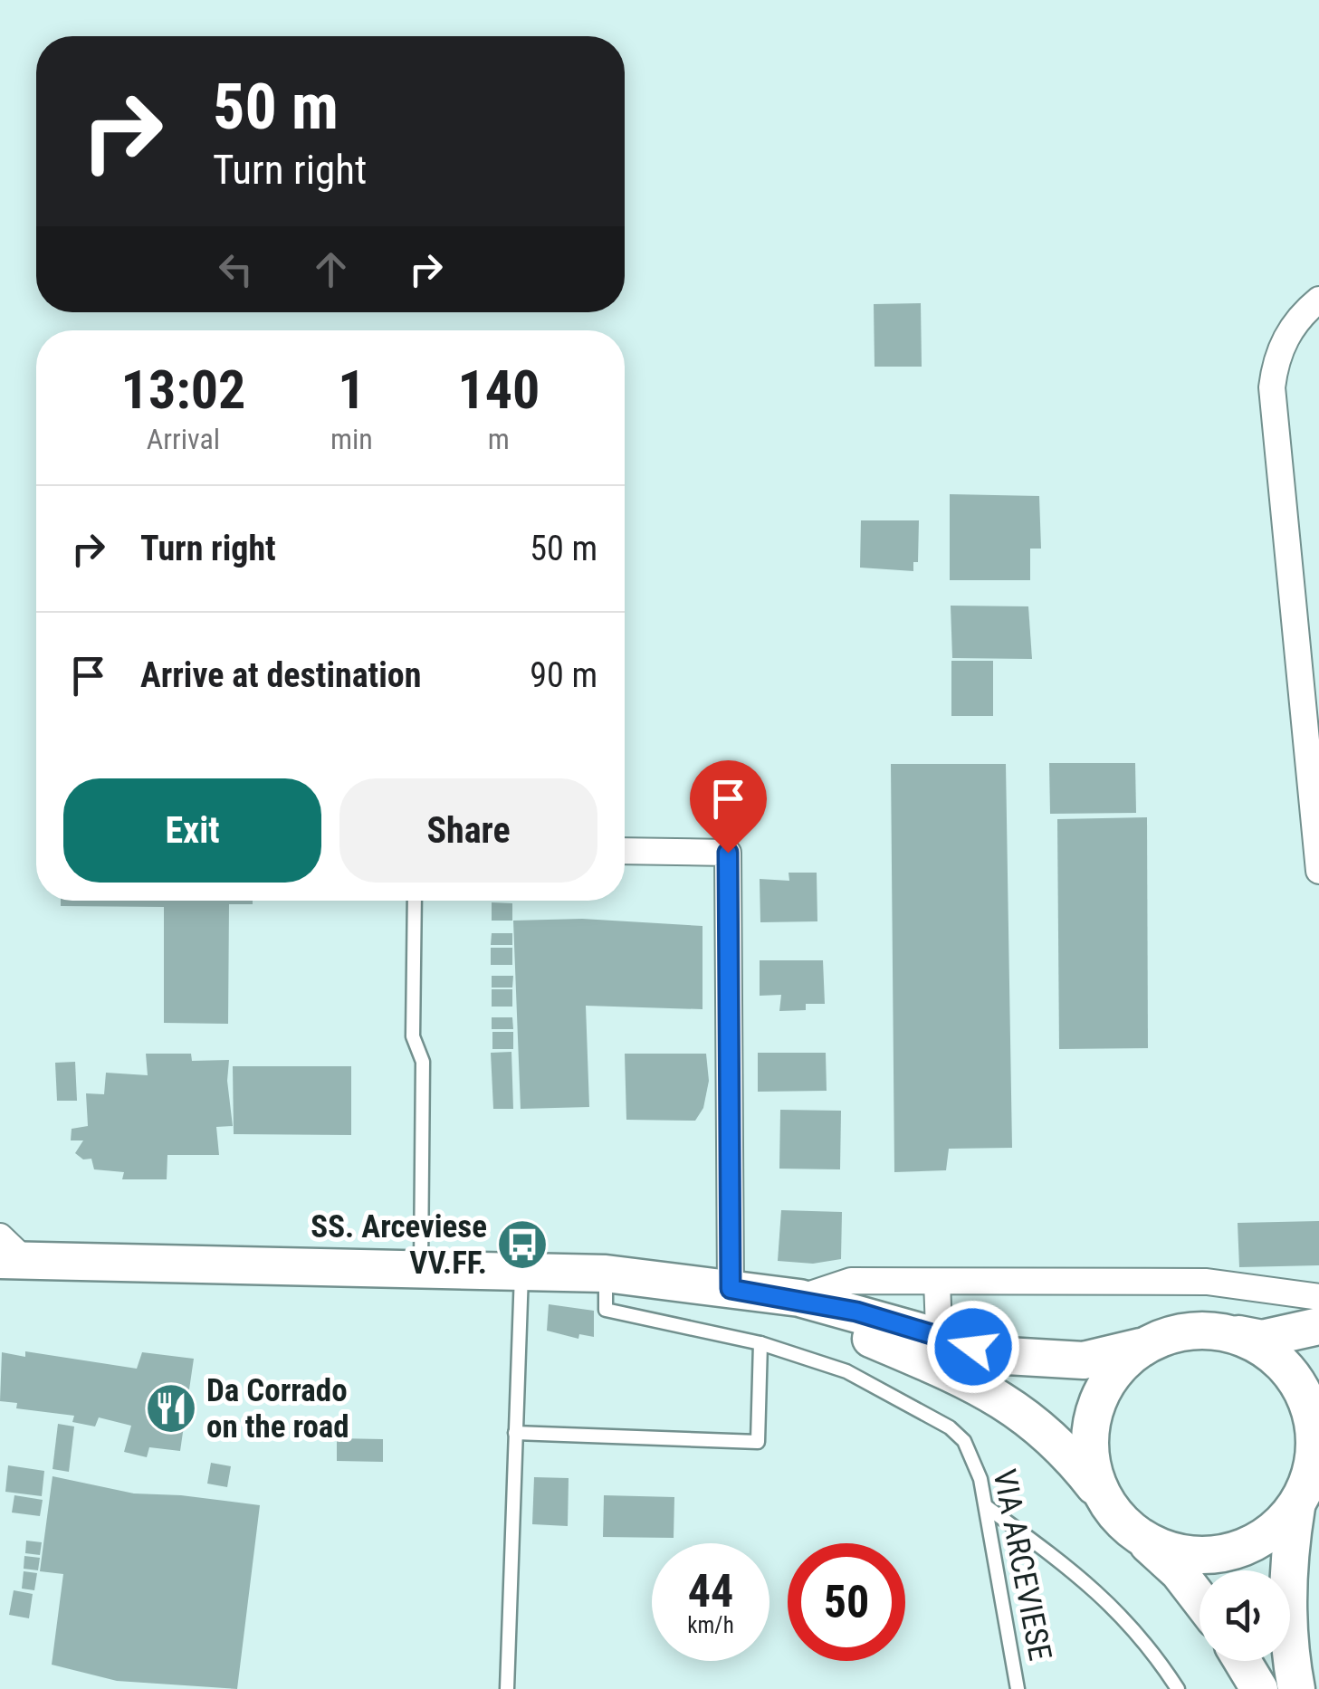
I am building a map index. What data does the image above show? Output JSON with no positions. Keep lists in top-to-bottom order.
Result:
{
  "streets": {
    "lane": ["VIA ARCEVIESE"]
  },
  "places": {
    "bus stop": ["SS. Arceviese VV.FF."],
    "restaurant": ["Da Corrado on the road"]
  },
  "page": {
    "turn": ["50 m", "Turn right"],
    "eta": [
      "13:02",
      "Arrival",
      "1",
      "min",
      "140",
      "m"
    ],
    "list": [
      {
        "name": "Turn right",
        "value": "50 m"
      },
      {
        "name": "Arrive at destination",
        "value": "90 m"
      }
    ],
    "buttons": ["Exit", "Share"],
    "speed": "44 km/h",
    "limit": "50"
  }
}
